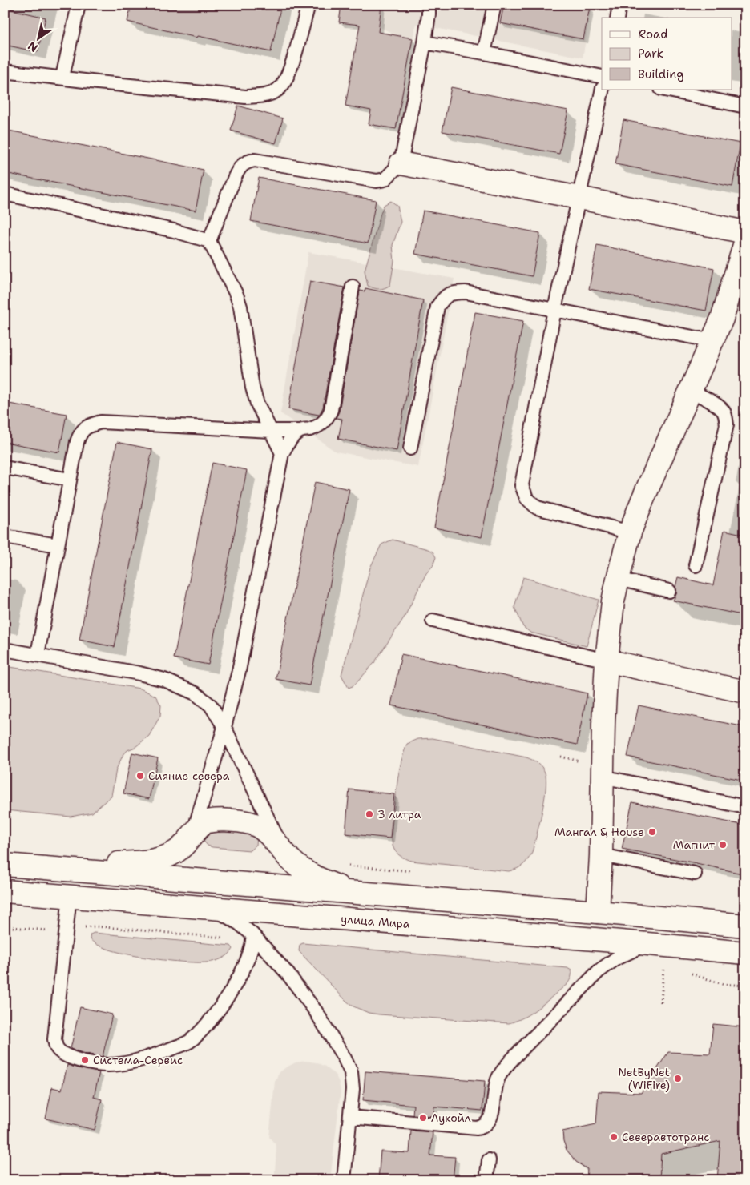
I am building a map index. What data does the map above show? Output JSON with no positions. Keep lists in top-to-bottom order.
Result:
{
  "streets": {
    "main road": ["улица Мира"]
  },
  "places": [
    "Сияние севера",
    "3 литра",
    "Мангал & House",
    "Магнит",
    "Система-Cервис",
    "NetByNet (WiFire)",
    "Лукойл",
    "Северавтотранс"
  ],
  "legend": ["Road", "Park", "Building"],
  "north": "bottom left"
}
